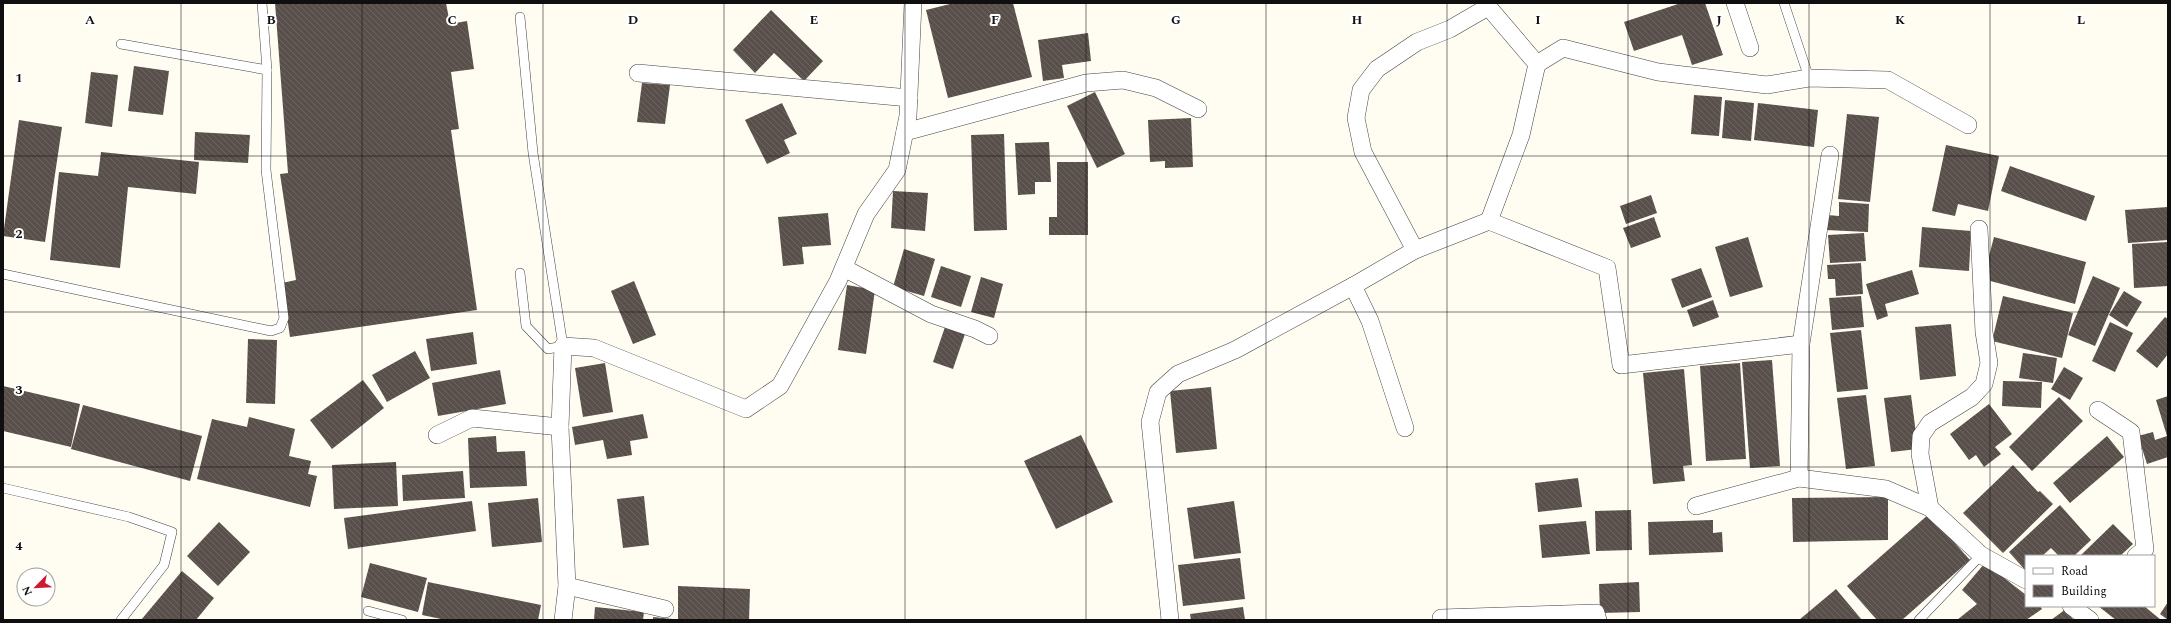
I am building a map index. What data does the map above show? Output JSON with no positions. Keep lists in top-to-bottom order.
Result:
{
  "legend": ["Road", "Building"],
  "north": "bottom left",
  "grid": {
    "columns": [
      "A",
      "B",
      "C",
      "D",
      "E",
      "F",
      "G",
      "H",
      "I",
      "J",
      "K",
      "L"
    ],
    "rows": [
      "1",
      "2",
      "3",
      "4"
    ]
  }
}
